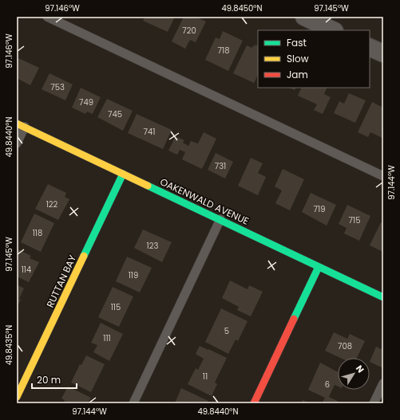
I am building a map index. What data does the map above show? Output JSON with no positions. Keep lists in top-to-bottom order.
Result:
{
  "streets": {
    "street": ["OAKENWALD AVENUE", "RUTTAN BAY"]
  },
  "crossings": [
    ["OAKENWALD AVENUE", "RUTTAN BAY"]
  ],
  "house_numbers": [
    "720",
    "718",
    "753",
    "749",
    "745",
    "741",
    "731",
    "122",
    "719",
    "715",
    "118",
    "123",
    "114",
    "119",
    "115",
    "5",
    "111",
    "708",
    "11",
    "6"
  ],
  "legend": ["Fast", "Slow", "Jam"],
  "scale_bar": "20 m",
  "north": "top right",
  "coordinates": [
    "97.146°W",
    "49.8450°N",
    "97.145°W",
    "49.8440°N",
    "97.144°W",
    "49.8435°N"
  ]
}
